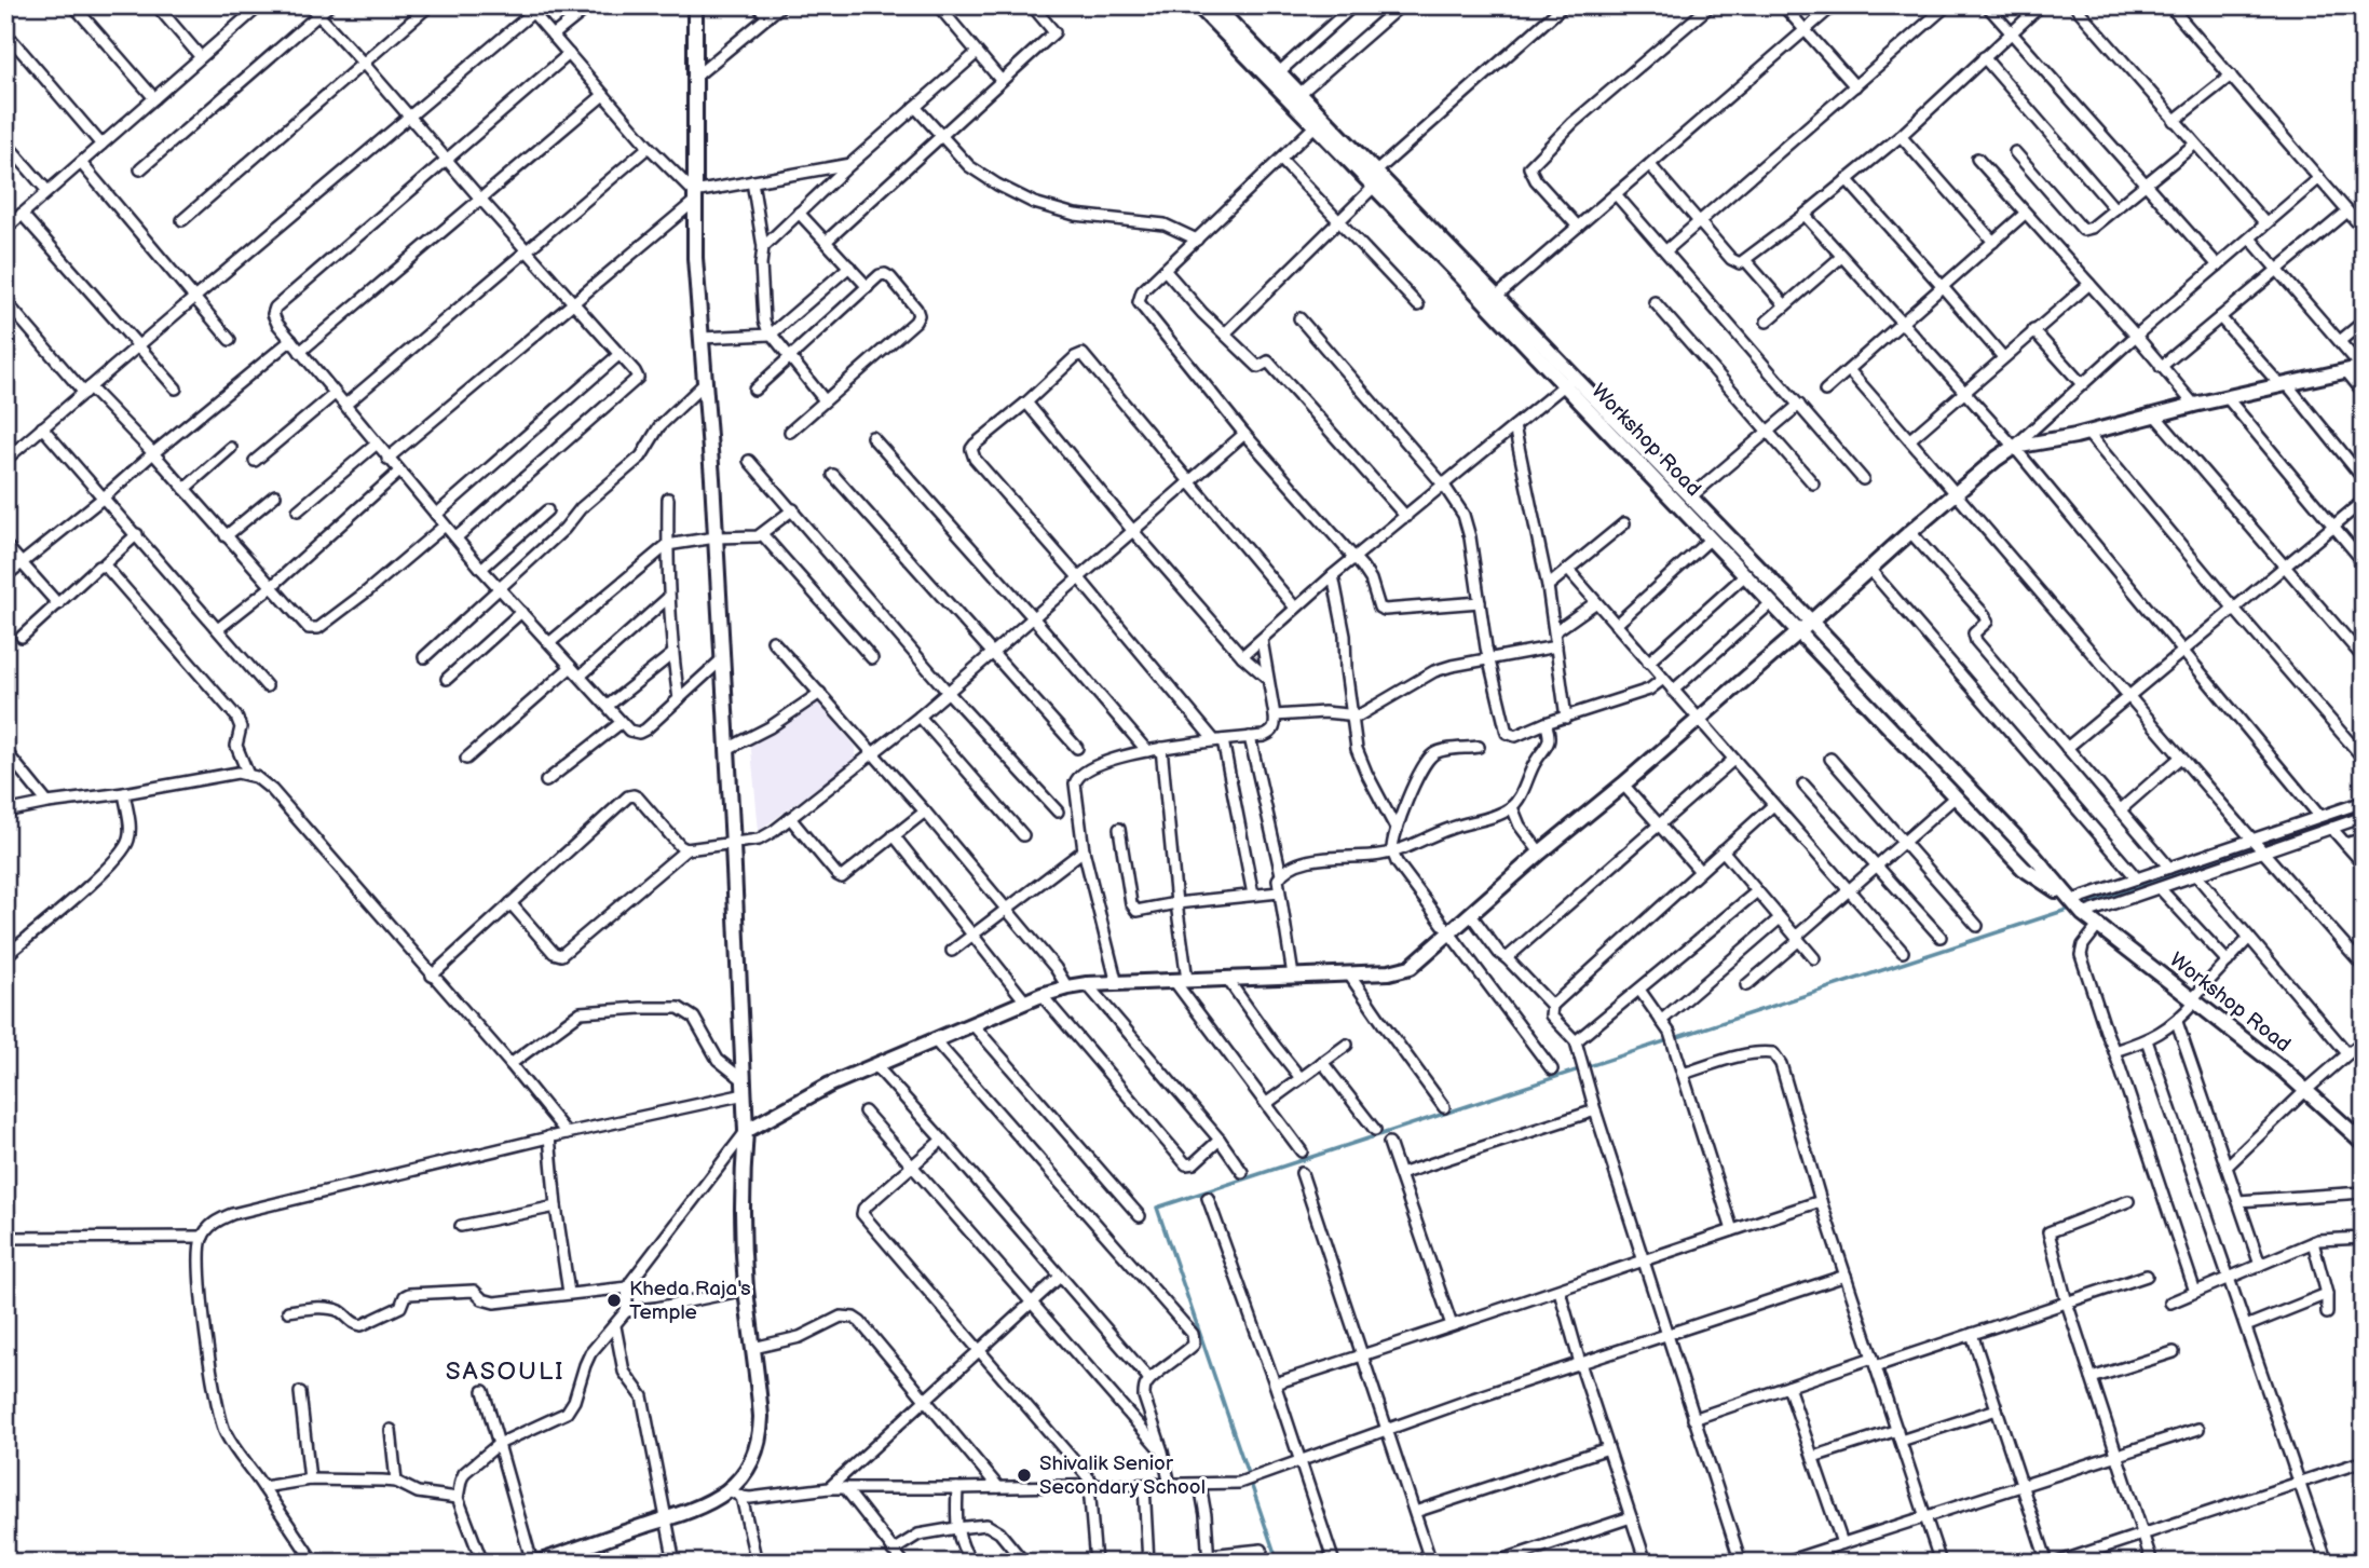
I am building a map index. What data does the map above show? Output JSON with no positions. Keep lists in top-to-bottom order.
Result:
{
  "streets": {
    "main road": ["Workshop Road"]
  },
  "districts": ["SASOULI"],
  "places": ["Kheda Raja's Temple", "Shivalik Senior Secondary School"]
}
